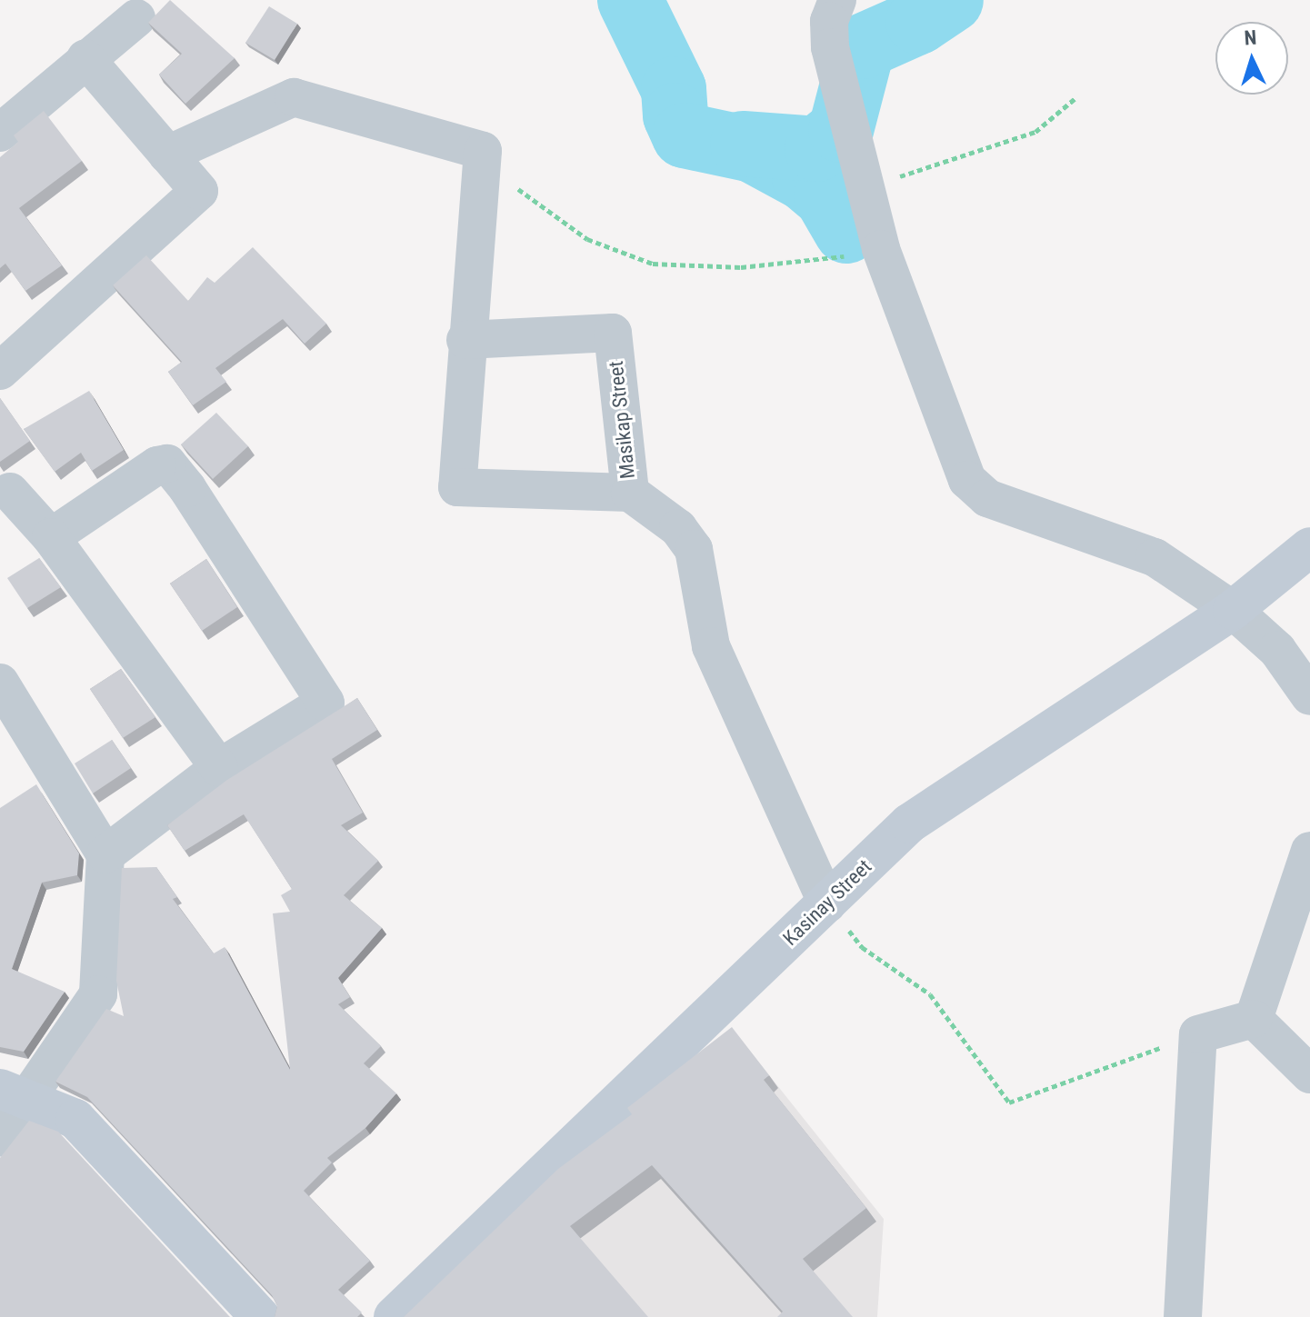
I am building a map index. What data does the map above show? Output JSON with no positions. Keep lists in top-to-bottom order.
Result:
{
  "streets": {
    "street": ["Masikap Street", "Kasinay Street"]
  },
  "crossings": [
    ["Masikap Street", "Kasinay Street"]
  ],
  "north": "top"
}
